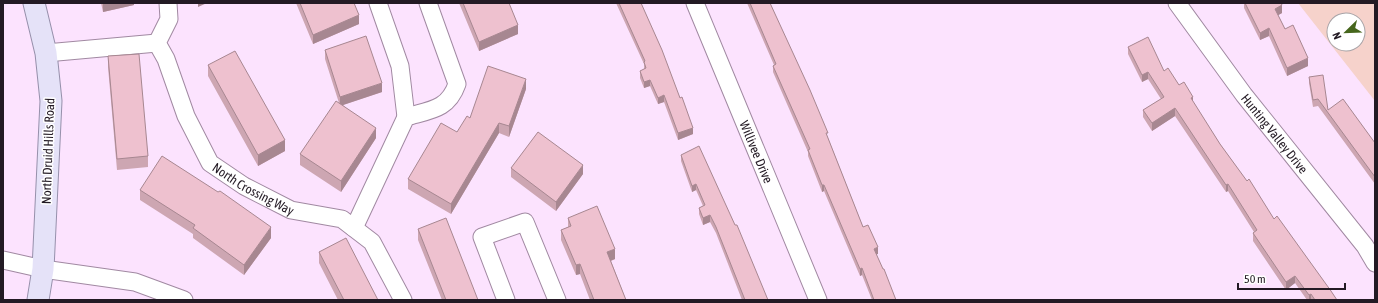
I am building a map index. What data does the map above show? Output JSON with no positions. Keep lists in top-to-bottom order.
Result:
{
  "streets": {
    "main road": ["North Druid Hills Road"],
    "street": ["Hunting Valley Drive", "Willivee Drive", "North Crossing Way"]
  },
  "scale_bar": "50 m",
  "north": "bottom left"
}
